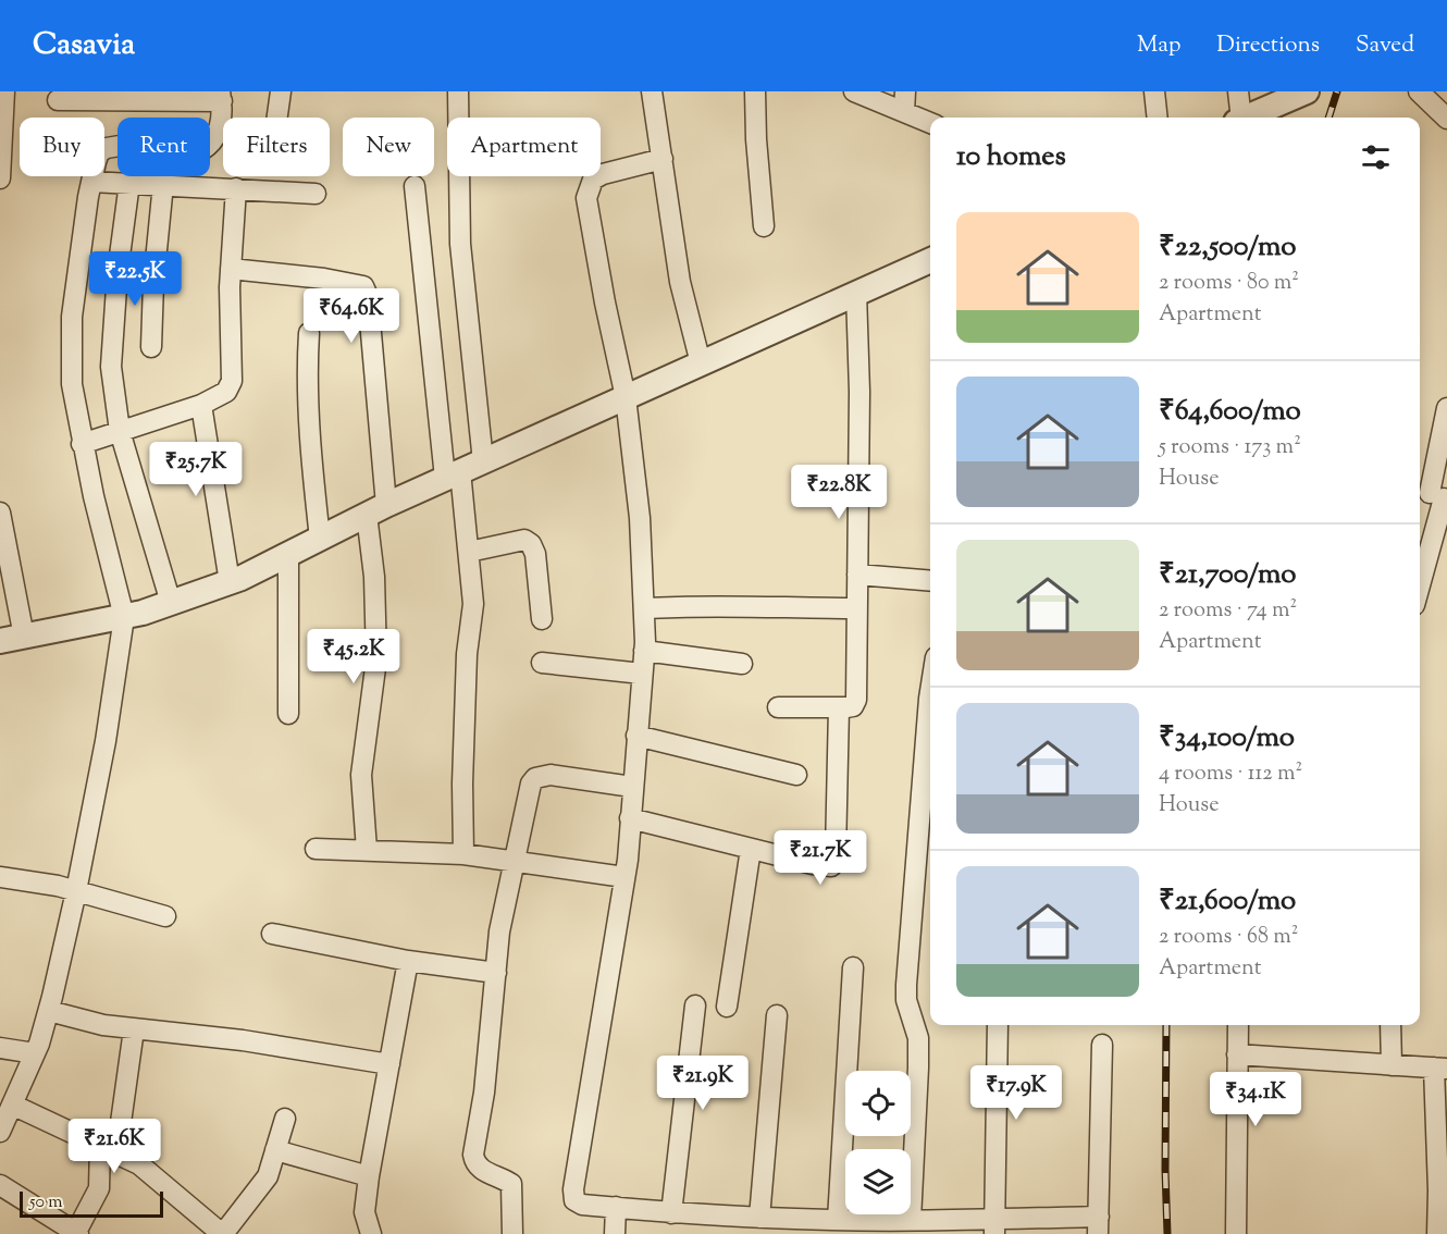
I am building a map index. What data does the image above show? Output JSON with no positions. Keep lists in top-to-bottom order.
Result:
{
  "scale_bar": "50 m",
  "page": {
    "header": "Casavia",
    "nav": ["Map", "Directions", "Saved"],
    "chip": [
      "Buy",
      "Rent",
      "Filters",
      "New",
      "Apartment"
    ],
    "heading": "10 homes",
    "list": [
      {
        "name": "₹22,500/mo",
        "note": "2 rooms · 80 m² · Apartment"
      },
      {
        "name": "₹64,600/mo",
        "note": "5 rooms · 173 m² · House"
      },
      {
        "name": "₹21,700/mo",
        "note": "2 rooms · 74 m² · Apartment"
      },
      {
        "name": "₹34,100/mo",
        "note": "4 rooms · 112 m² · House"
      },
      {
        "name": "₹21,600/mo",
        "note": "2 rooms · 68 m² · Apartment"
      }
    ],
    "price": [
      "₹22.5K",
      "₹64.6K",
      "₹25.7K",
      "₹22.8K",
      "₹45.2K",
      "₹21.7K",
      "₹21.9K",
      "₹17.9K",
      "₹34.1K",
      "₹21.6K"
    ],
    "scale": "50 m"
  }
}
